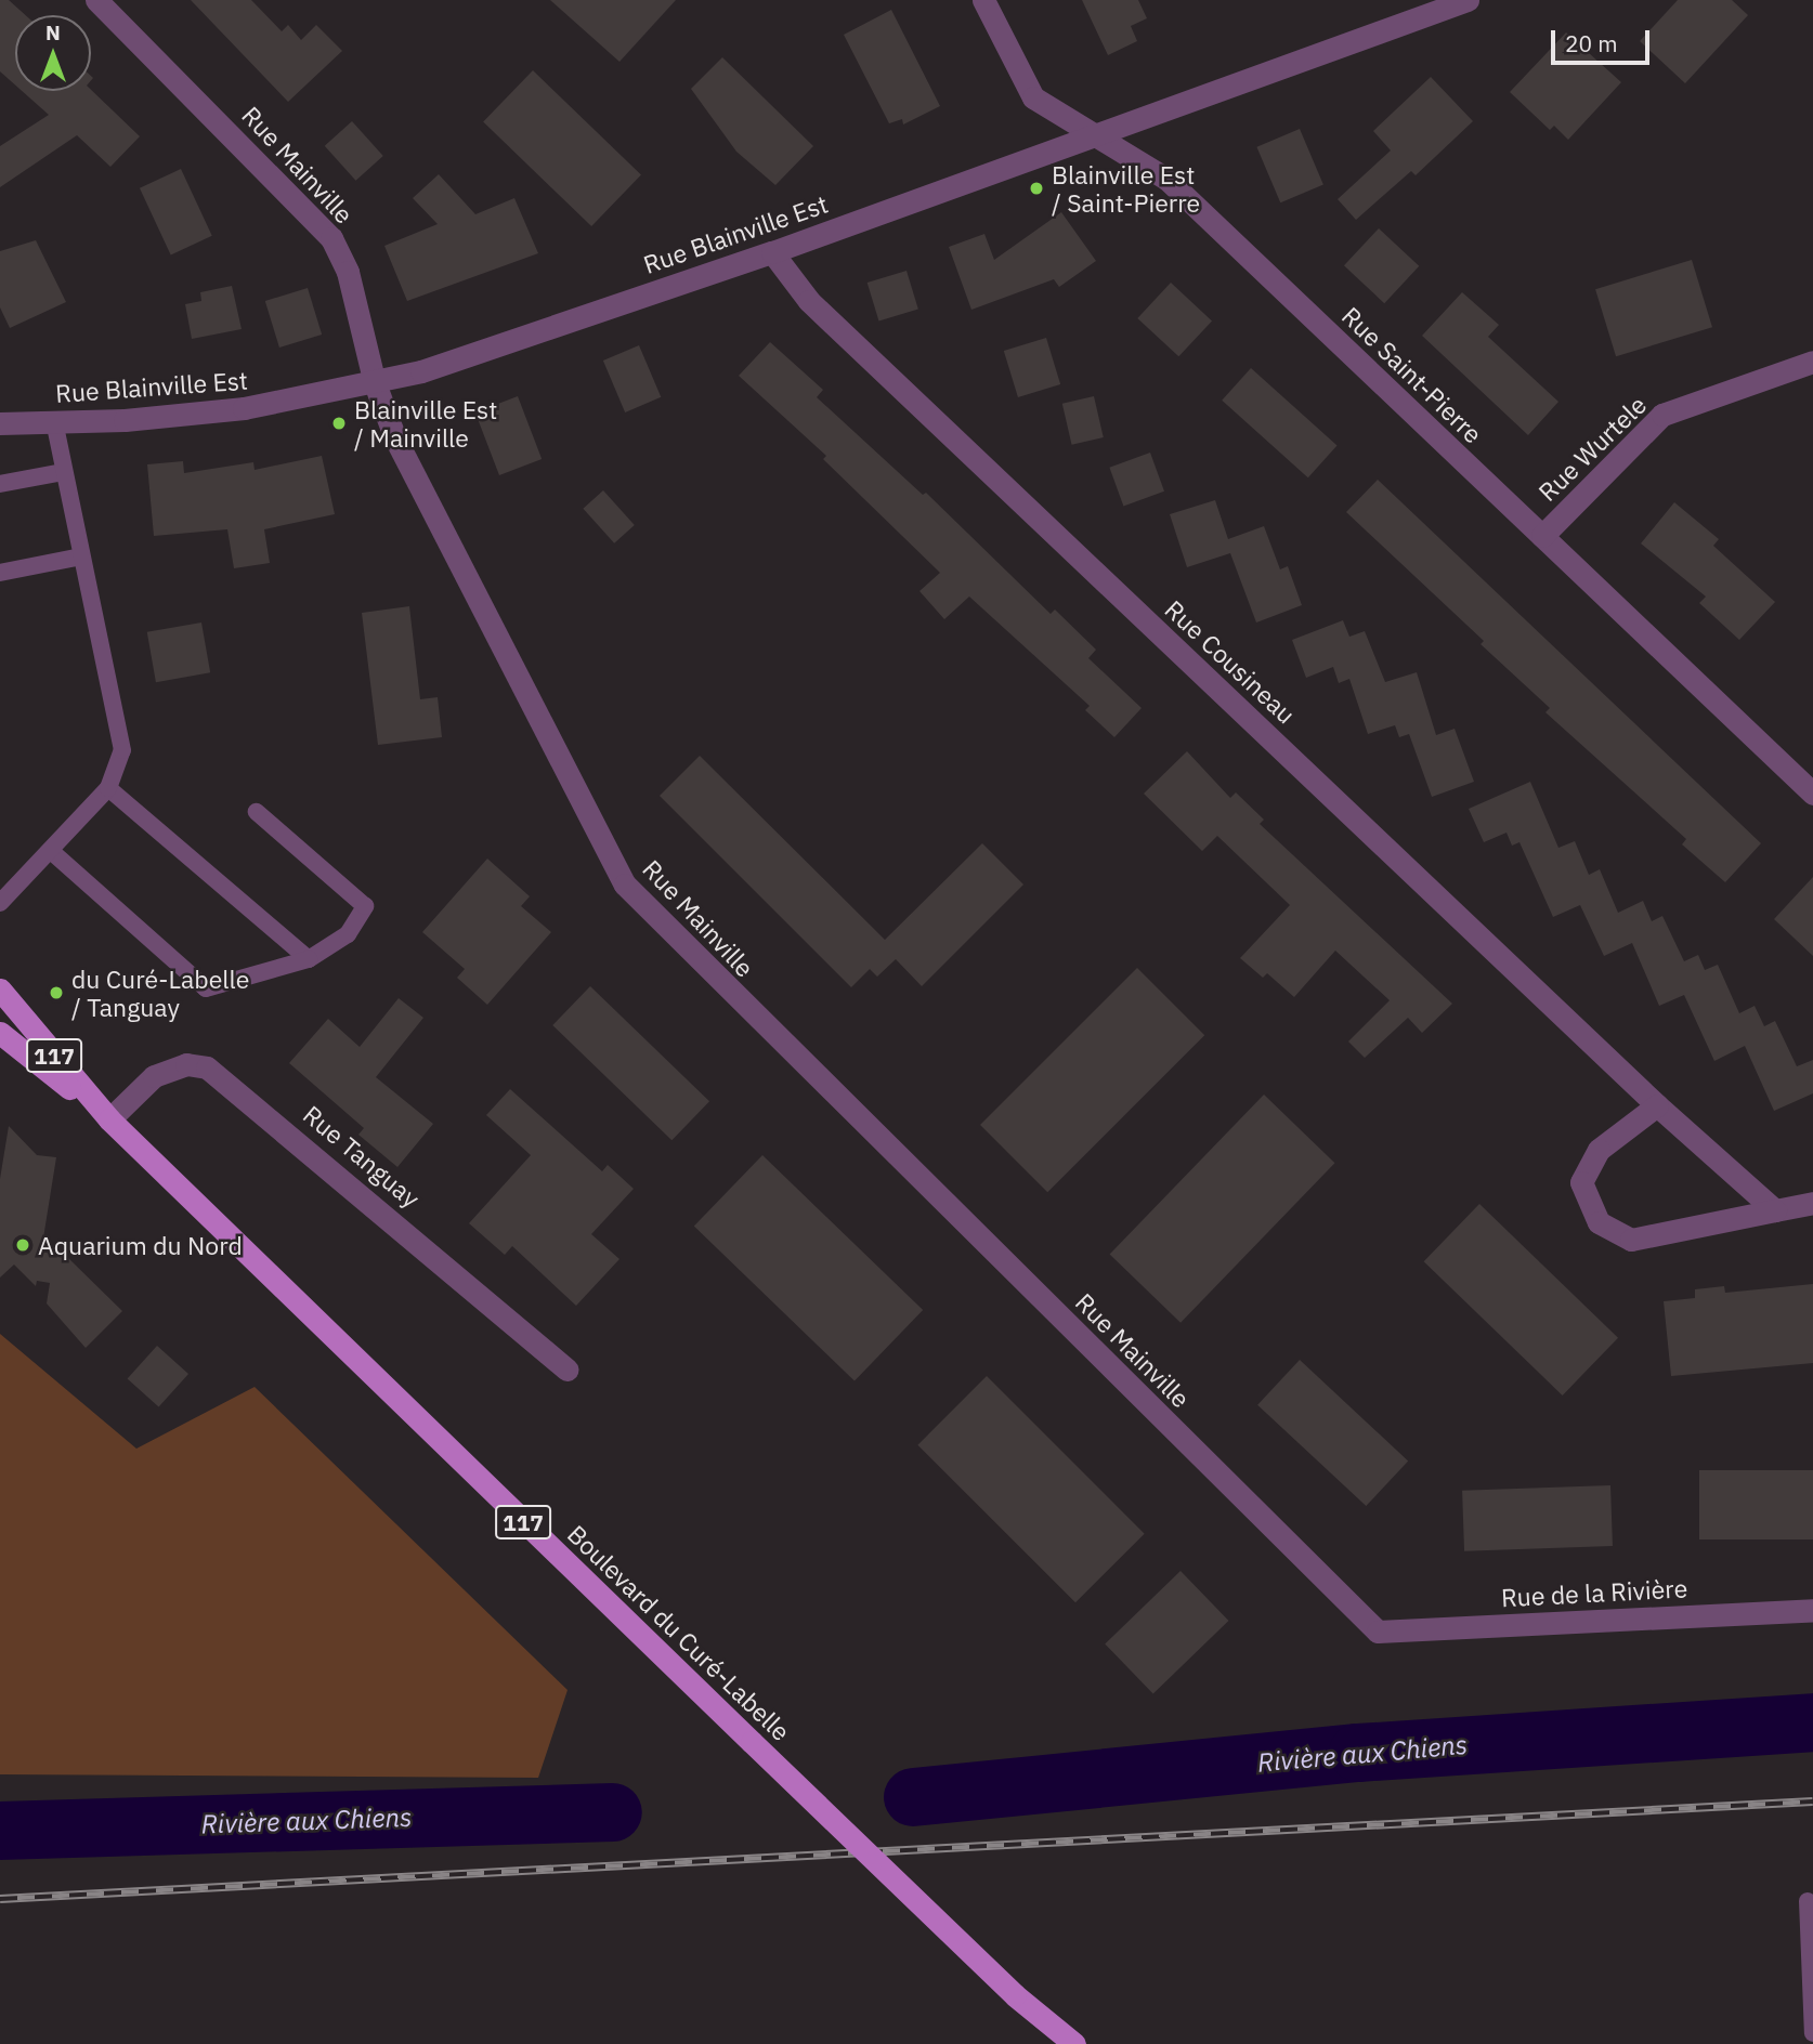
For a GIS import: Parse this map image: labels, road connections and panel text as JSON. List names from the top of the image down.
{
  "streets": {
    "main road": ["117", "Boulevard du Curé-Labelle"],
    "street": [
      "Rue Mainville",
      "Rue Blainville Est",
      "Rue Saint-Pierre",
      "Rue Wurtele",
      "Rue Cousineau",
      "Rue Tanguay",
      "Rue de la Rivière"
    ]
  },
  "crossings": [
    ["Rue Mainville", "Rue Blainville Est"],
    ["Rue Mainville", "Rue de la Rivière"],
    ["Rue Blainville Est", "Rue Saint-Pierre"],
    ["Rue Blainville Est", "Rue Cousineau"],
    ["Rue Saint-Pierre", "Rue Wurtele"],
    ["Rue Tanguay", "Boulevard du Curé-Labelle"]
  ],
  "water": ["Rivière aux Chiens"],
  "places": [
    "Blainville Est / Saint-Pierre",
    "Blainville Est / Mainville",
    "du Curé-Labelle / Tanguay",
    "Aquarium du Nord"
  ],
  "scale_bar": "20 m",
  "north": "top"
}
